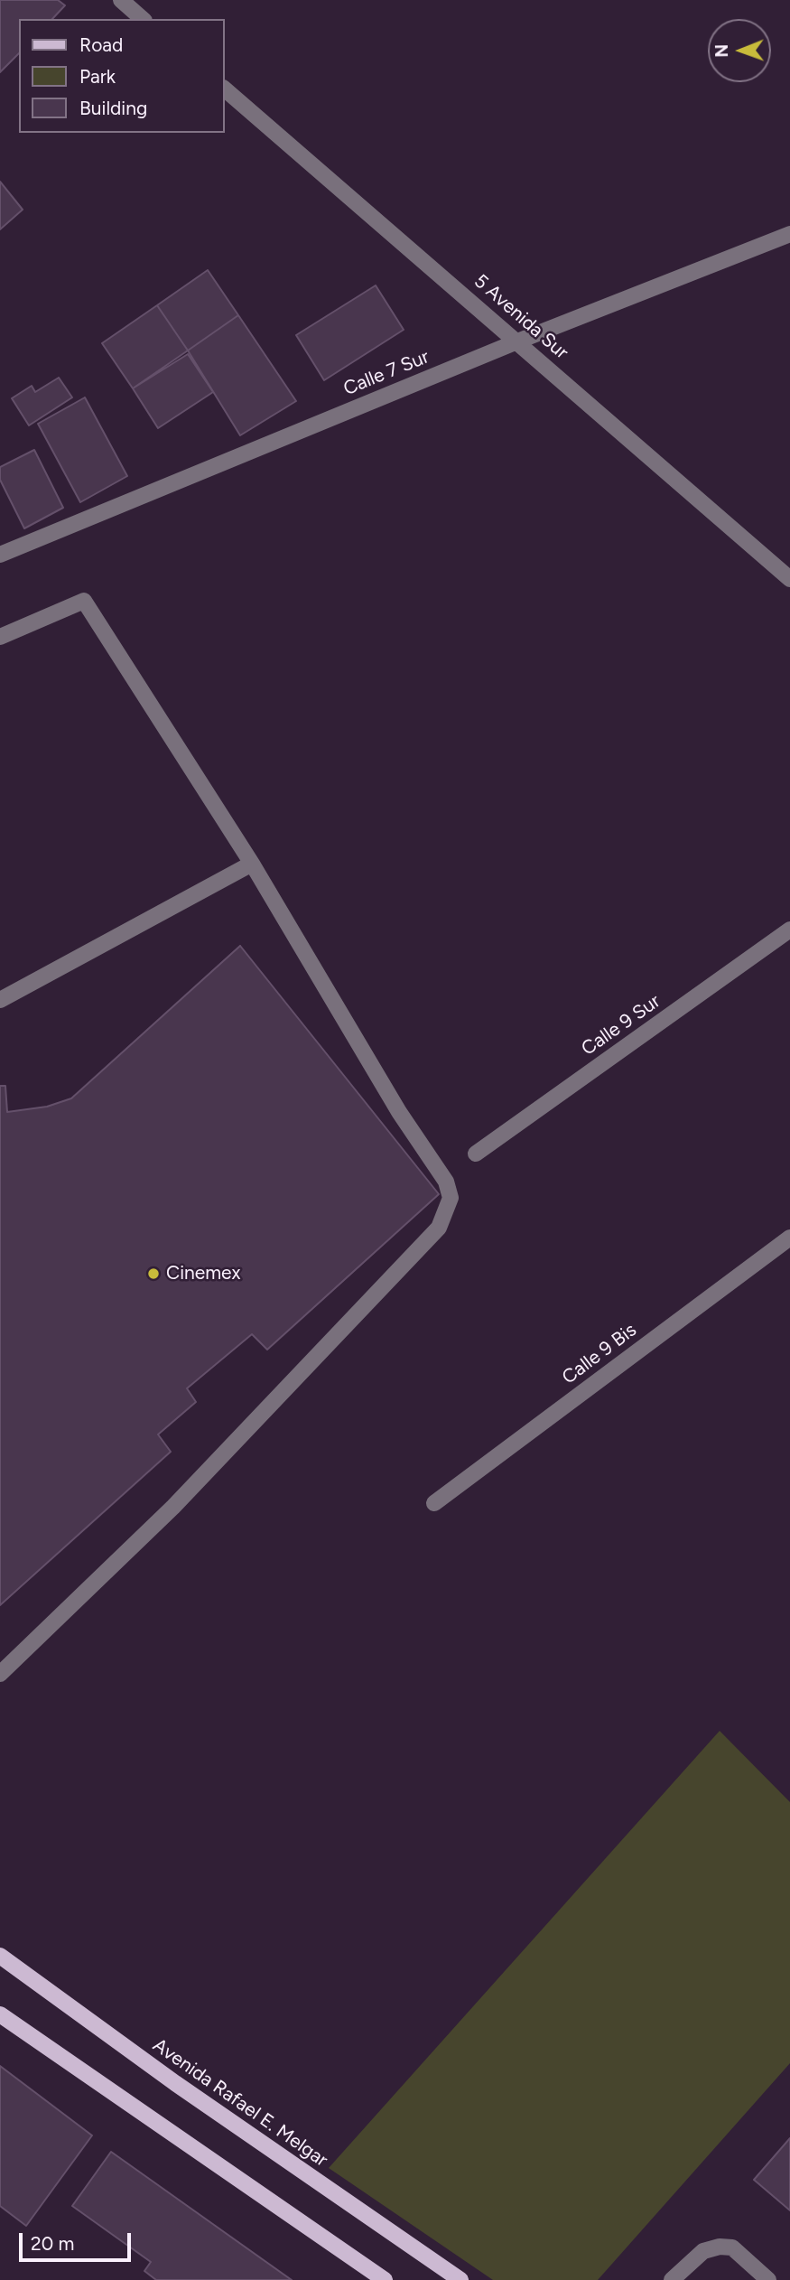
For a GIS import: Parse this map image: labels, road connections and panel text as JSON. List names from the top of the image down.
{
  "streets": {
    "main road": ["Avenida Rafael E. Melgar"],
    "street": [
      "5 Avenida Sur",
      "Calle 7 Sur",
      "Calle 9 Sur",
      "Calle 9 Bis"
    ]
  },
  "crossings": [
    ["5 Avenida Sur", "Calle 7 Sur"]
  ],
  "places": ["Cinemex"],
  "legend": ["Road", "Park", "Building"],
  "scale_bar": "20 m",
  "north": "left"
}
